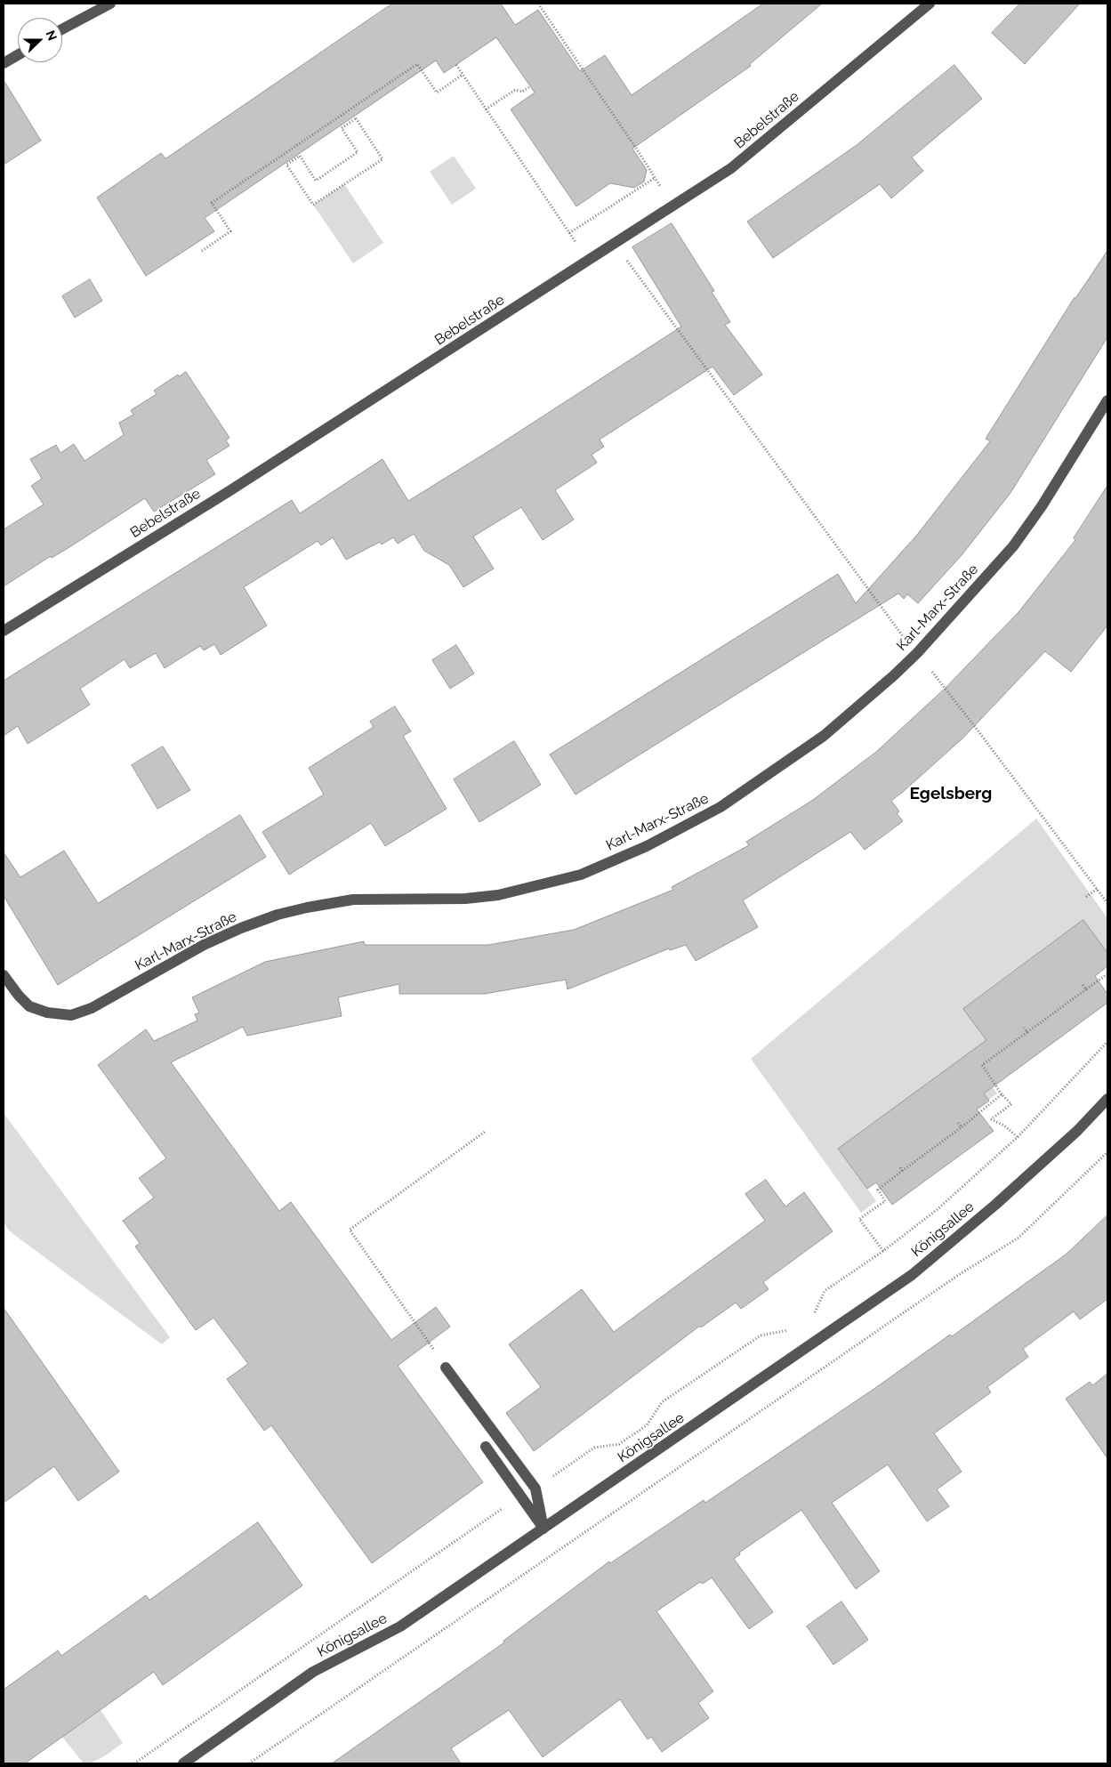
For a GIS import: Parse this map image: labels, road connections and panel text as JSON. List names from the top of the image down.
{
  "streets": {
    "street": ["Bebelstraße", "Karl-Marx-Straße", "Königsallee"]
  },
  "districts": ["Egelsberg"],
  "north": "right"
}
